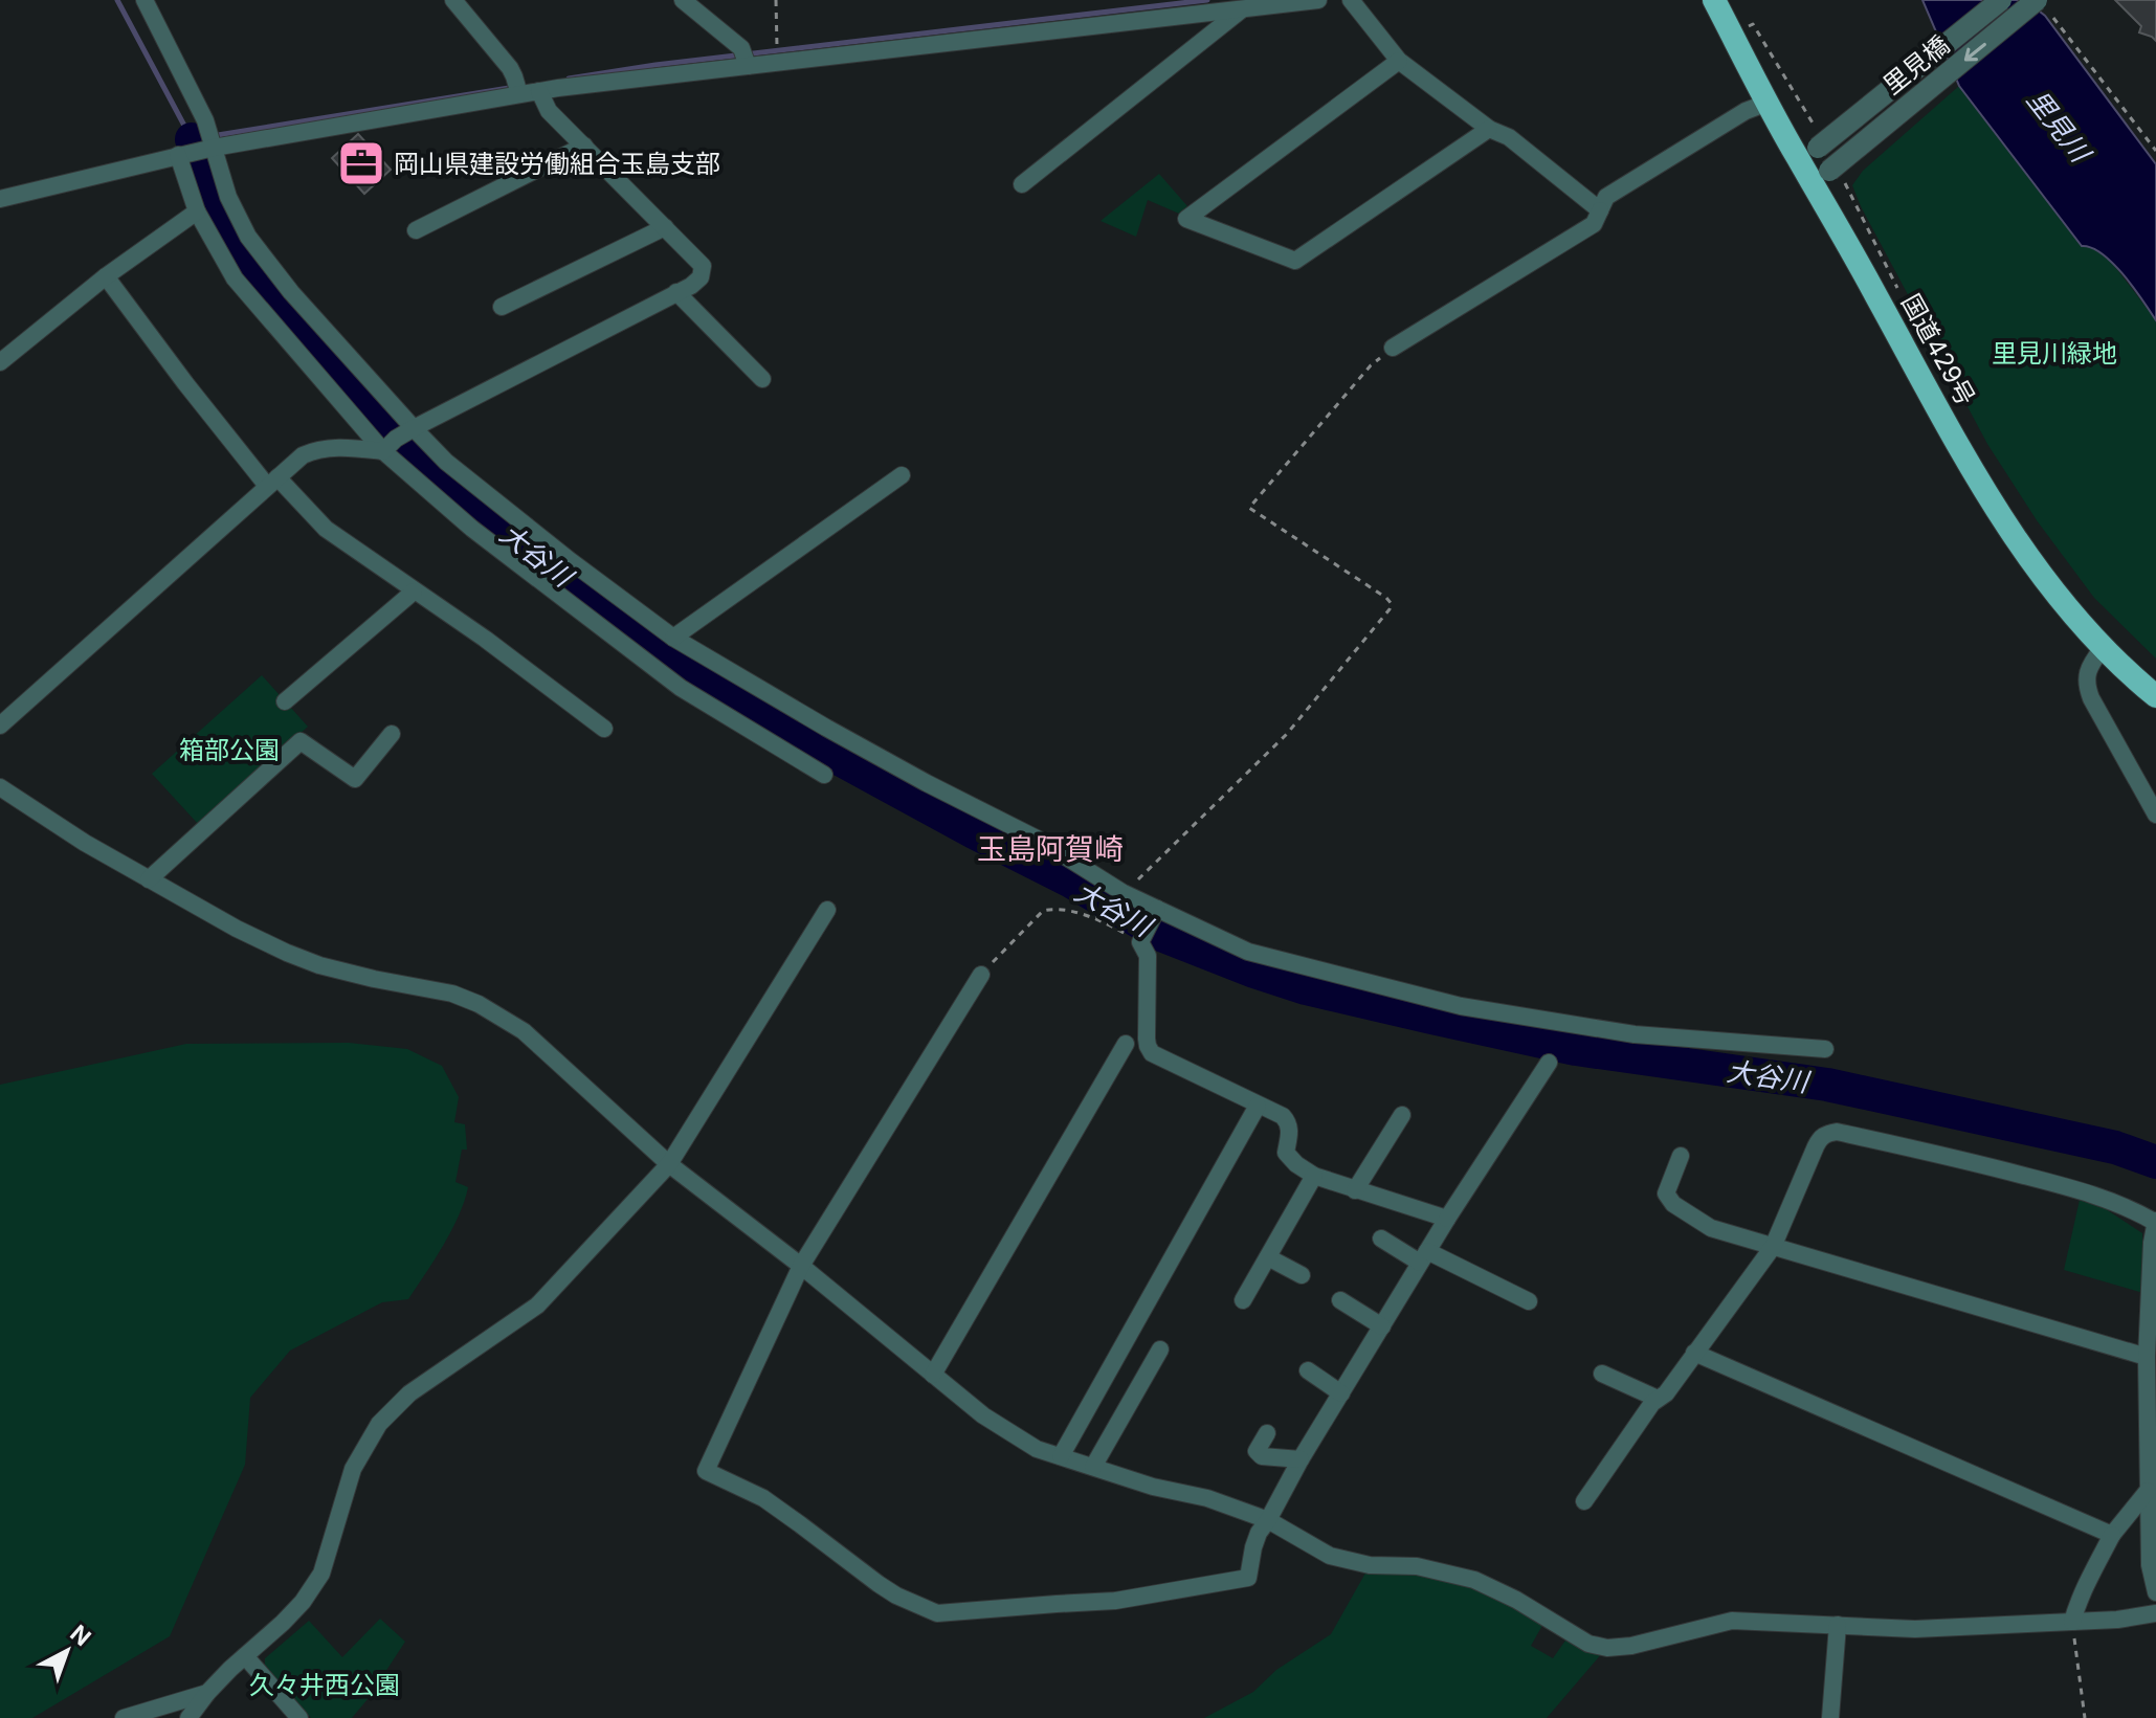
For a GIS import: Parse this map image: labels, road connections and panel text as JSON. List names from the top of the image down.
{
  "streets": {
    "highway": ["国道429号"],
    "street": ["里見橋"]
  },
  "districts": ["玉島阿賀崎"],
  "water": ["里見川", "大谷川"],
  "parks": ["里見川緑地", "箱部公園", "久々井西公園"],
  "places": {
    "office": ["岡山県建設労働組合玉島支部"]
  },
  "north": "top right"
}
